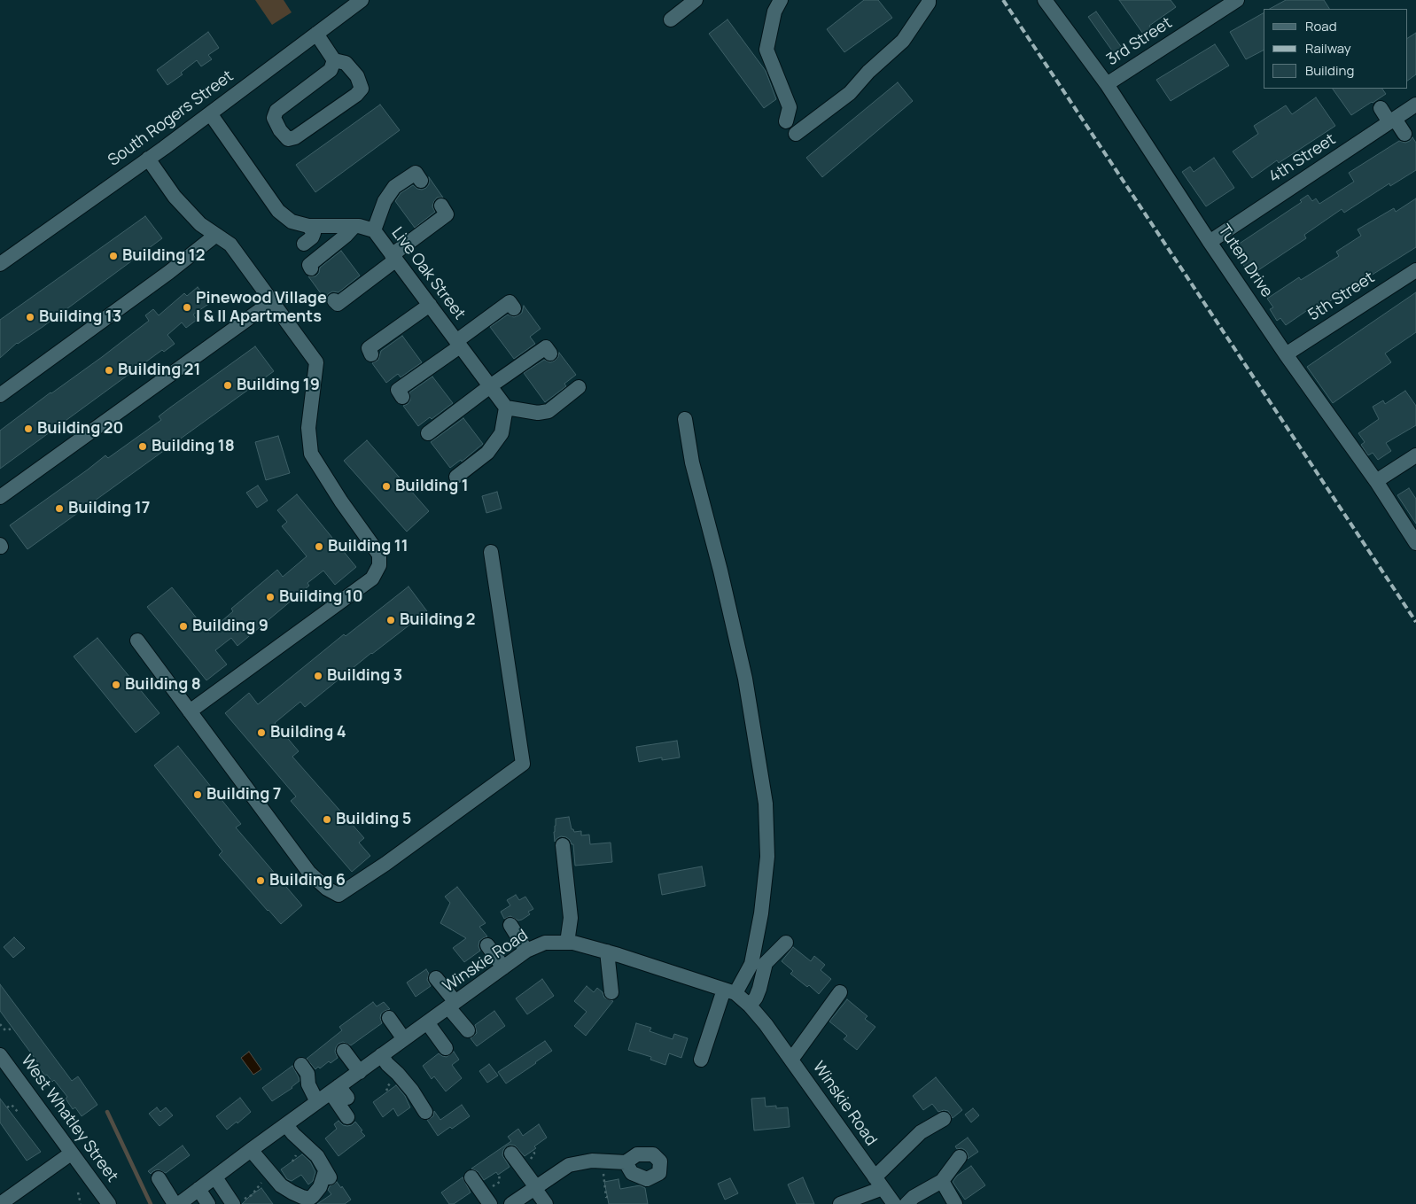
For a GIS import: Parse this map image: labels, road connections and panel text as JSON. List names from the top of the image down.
{
  "streets": {
    "street": [
      "3rd Street",
      "South Rogers Street",
      "4th Street",
      "Tuten Drive",
      "Live Oak Street",
      "5th Street",
      "Winskie Road",
      "West Whatley Street"
    ]
  },
  "crossings": [
    ["3rd Street", "Tuten Drive"],
    ["South Rogers Street", "Live Oak Street"],
    ["4th Street", "Tuten Drive"],
    ["Tuten Drive", "5th Street"]
  ],
  "places": [
    "Building 12",
    "Pinewood Village I & II Apartments",
    "Building 13",
    "Building 21",
    "Building 19",
    "Building 20",
    "Building 18",
    "Building 1",
    "Building 17",
    "Building 11",
    "Building 10",
    "Building 2",
    "Building 9",
    "Building 3",
    "Building 8",
    "Building 4",
    "Building 7",
    "Building 5",
    "Building 6"
  ],
  "legend": ["Road", "Railway", "Building"]
}
